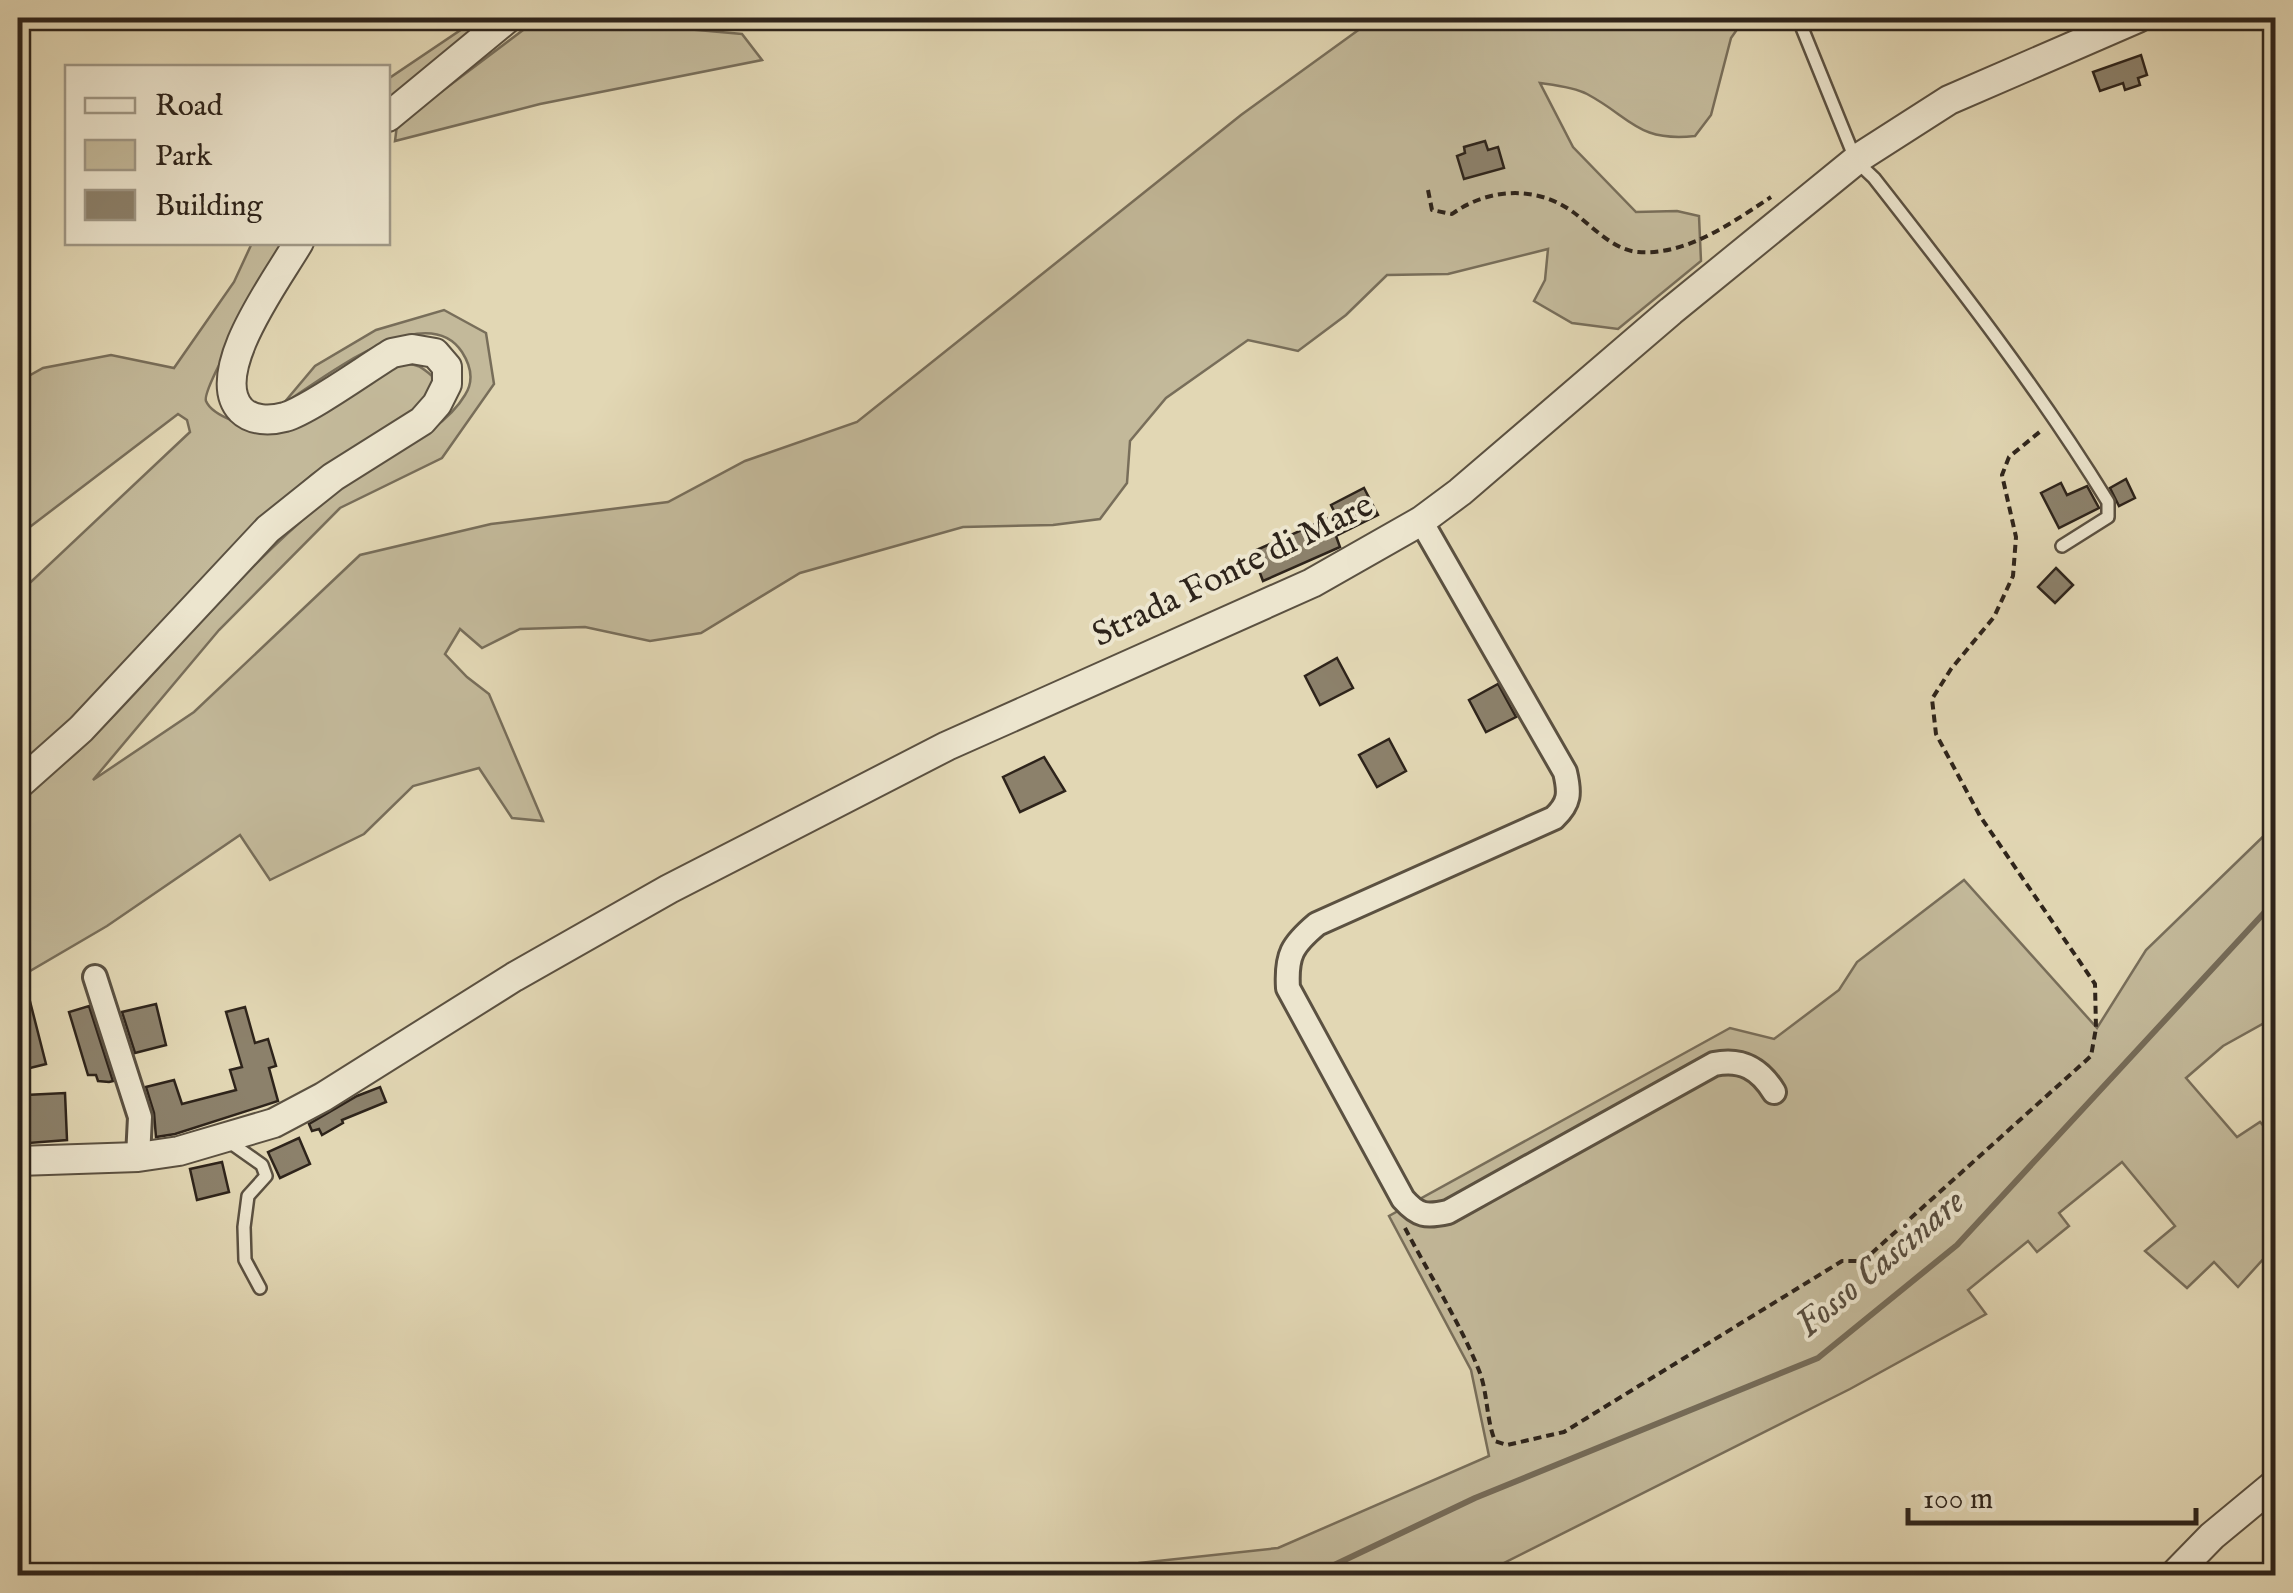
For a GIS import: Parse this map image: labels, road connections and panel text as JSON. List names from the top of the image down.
{
  "streets": {
    "street": ["Strada Fonte di Mare"]
  },
  "water": ["Fosso Cascinare"],
  "legend": ["Road", "Park", "Building"],
  "scale_bar": "100 m"
}
